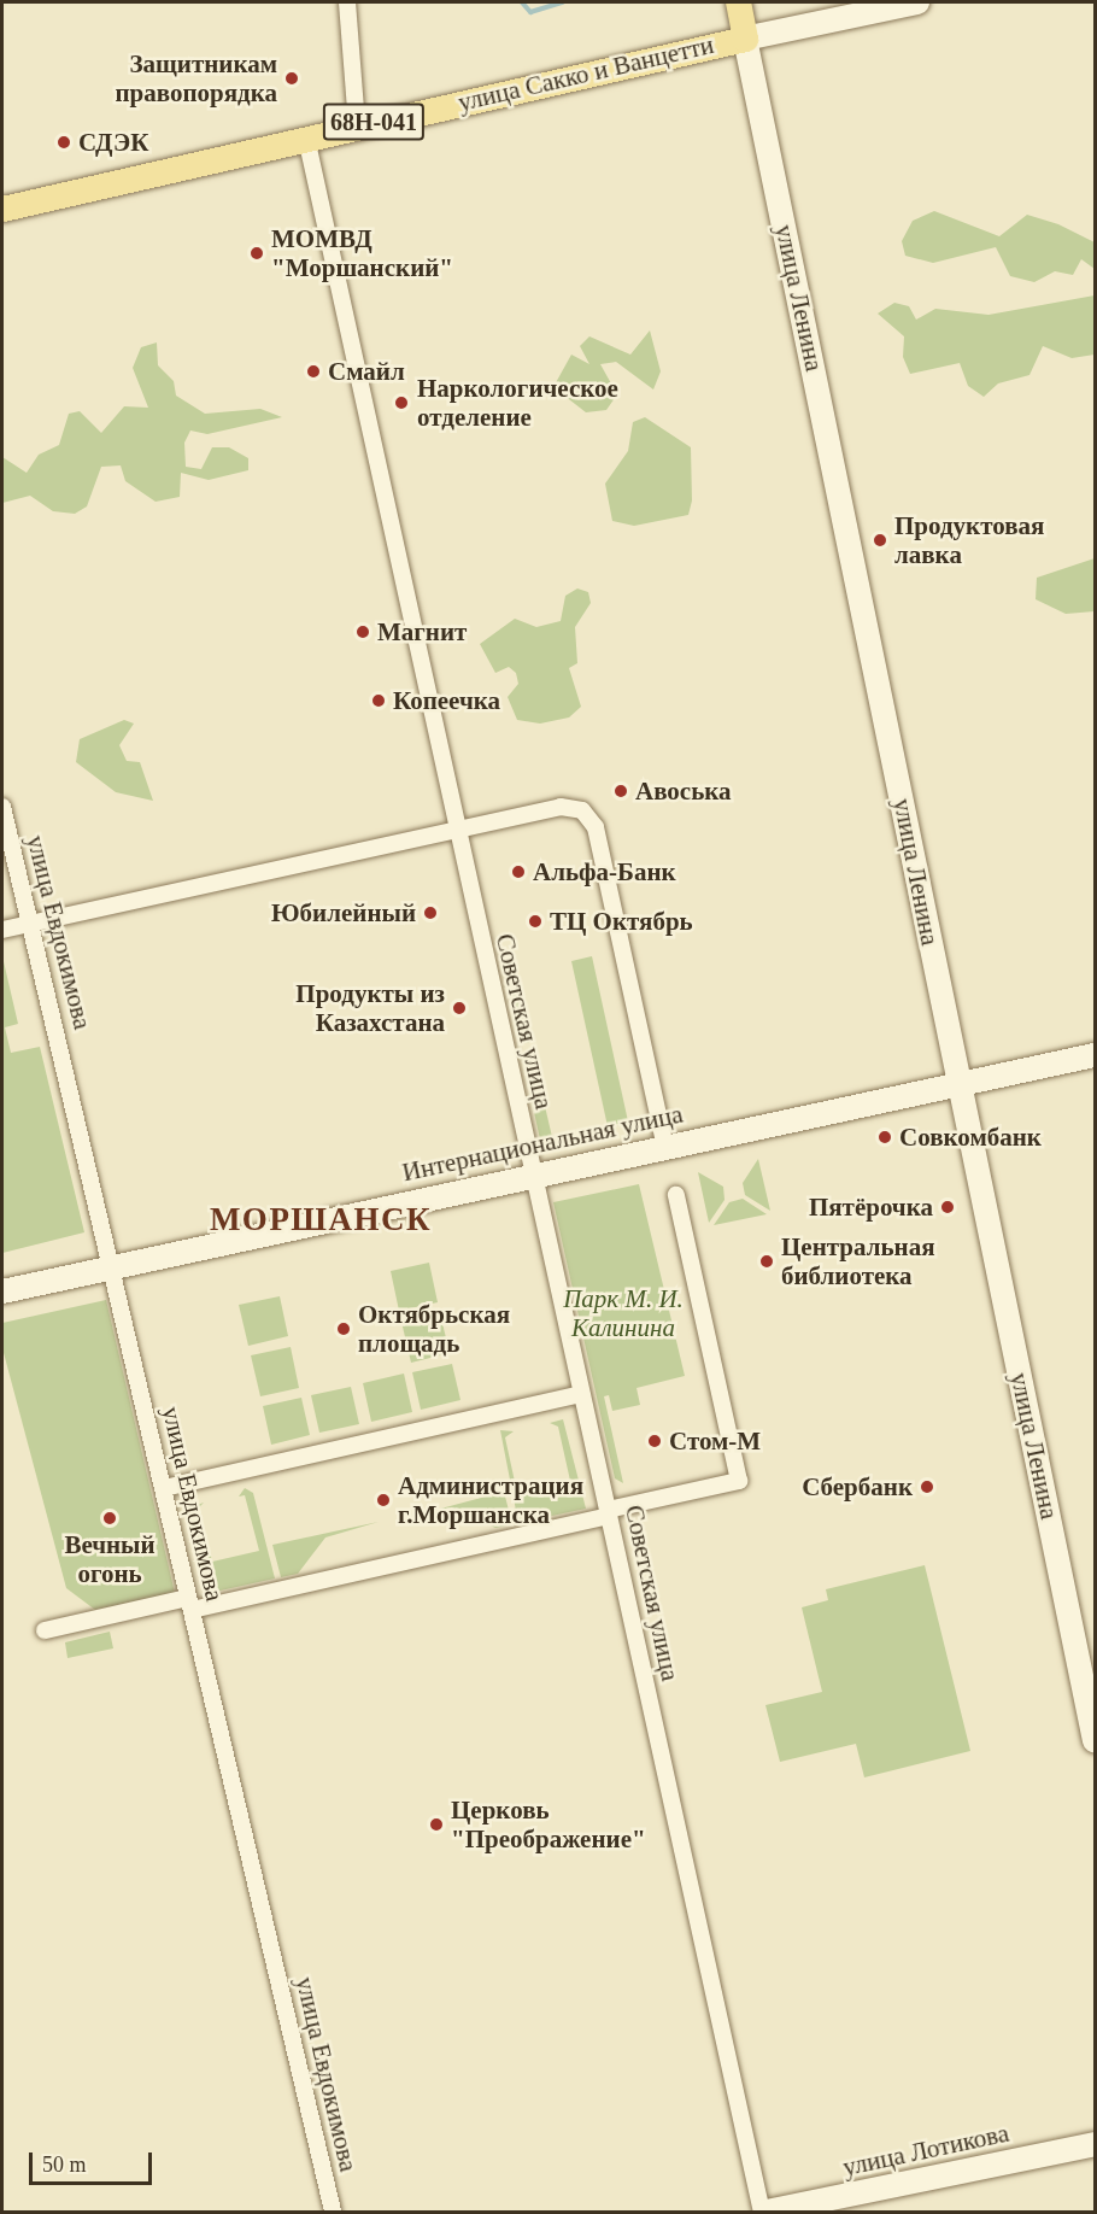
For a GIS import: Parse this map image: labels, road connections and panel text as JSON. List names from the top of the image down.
{
  "streets": {
    "main road": [
      "улица Сакко и Ванцетти",
      "68Н-041",
      "улица Ленина",
      "Интернациональная улица",
      "улица Лотикова"
    ],
    "street": ["улица Евдокимова", "Советская улица"]
  },
  "crossings": [
    ["улица Сакко и Ванцетти", "улица Ленина"],
    ["улица Сакко и Ванцетти", "Советская улица"],
    ["улица Ленина", "Интернациональная улица"],
    ["улица Евдокимова", "Интернациональная улица"],
    ["Советская улица", "Интернациональная улица"]
  ],
  "districts": ["МОРШАНСК"],
  "parks": ["Парк М. И. Калинина"],
  "places": [
    "Защитникам правопорядка",
    "СДЭК",
    "МОМВД \"Моршанский\"",
    "Смайл",
    "Наркологическое отделение",
    "Продуктовая лавка",
    "Магнит",
    "Копеечка",
    "Авоська",
    "Альфа-Банк",
    "Юбилейный",
    "ТЦ Октябрь",
    "Продукты из Казахстана",
    "Совкомбанк",
    "Пятёрочка",
    "Центральная библиотека",
    "Октябрьская площадь",
    "Стом-М",
    "Сбербанк",
    "Администрация г.Моршанска",
    "Вечный огонь",
    "Церковь \"Преображение\""
  ],
  "scale_bar": "50 m"
}
